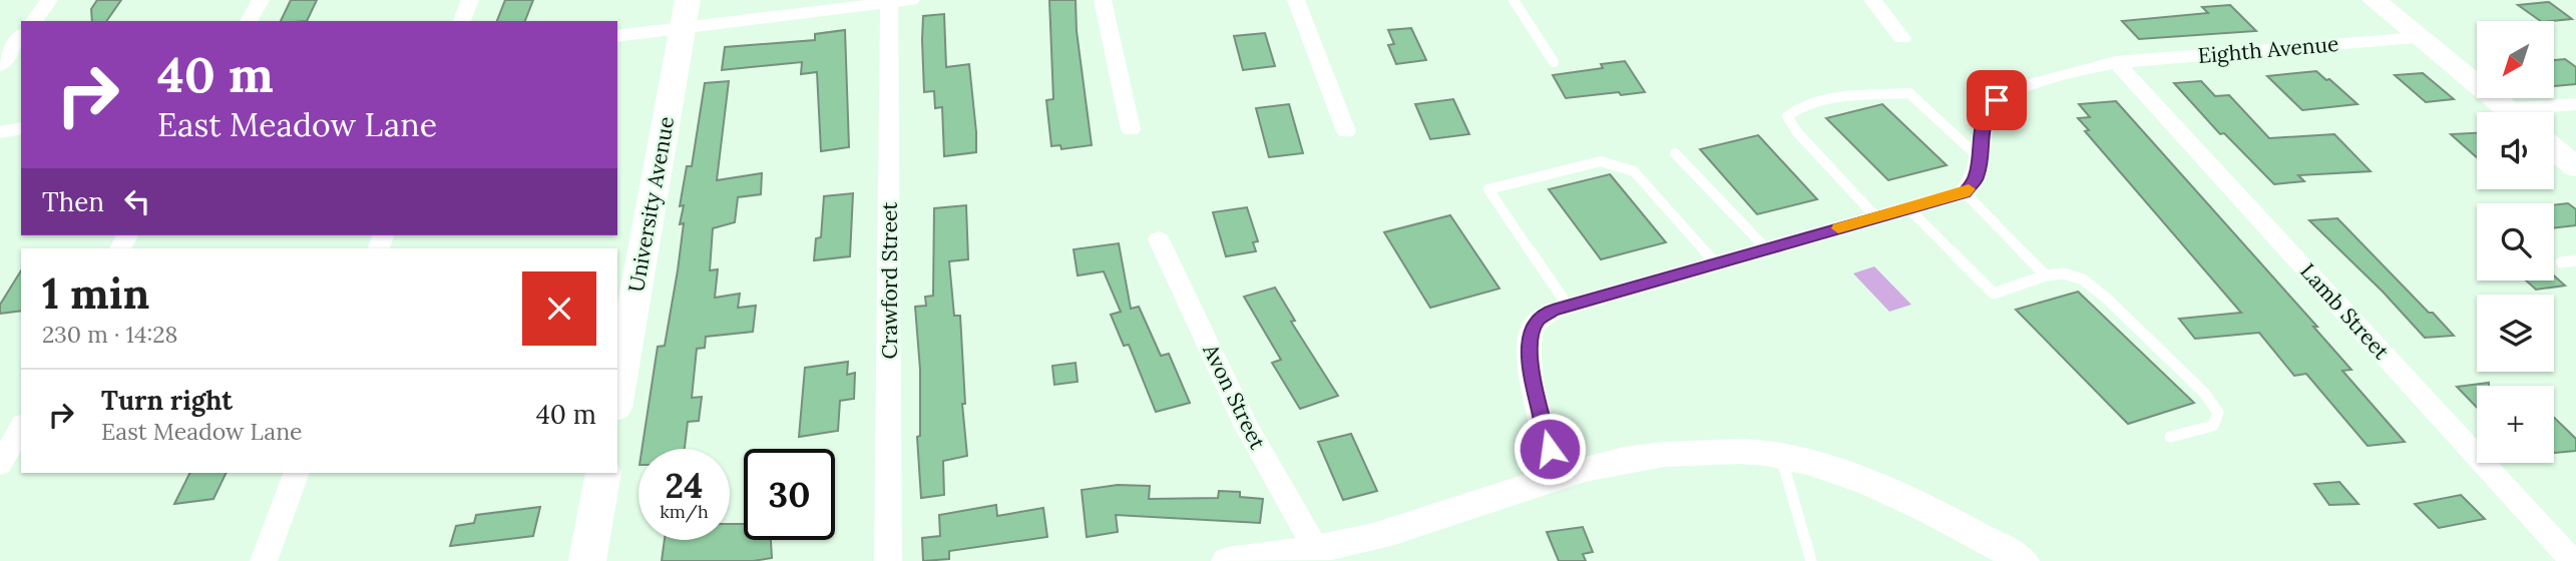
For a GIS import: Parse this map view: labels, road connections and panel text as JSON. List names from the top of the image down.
{
  "streets": {
    "main road": ["University Avenue"],
    "street": [
      "Eighth Avenue",
      "Crawford Street",
      "Lamb Street",
      "Avon Street"
    ]
  },
  "crossings": [
    ["Eighth Avenue", "Lamb Street"]
  ],
  "north": "bottom left",
  "page": {
    "map_buttons": "+",
    "turn": ["40 m", "East Meadow Lane"],
    "then": "Then",
    "heading": ["1 min", "230 m · 14:28"],
    "list": [
      {
        "name": "Turn right",
        "note": "East Meadow Lane",
        "value": "40 m"
      }
    ],
    "speed": "24 km/h",
    "limit": "30"
  }
}
